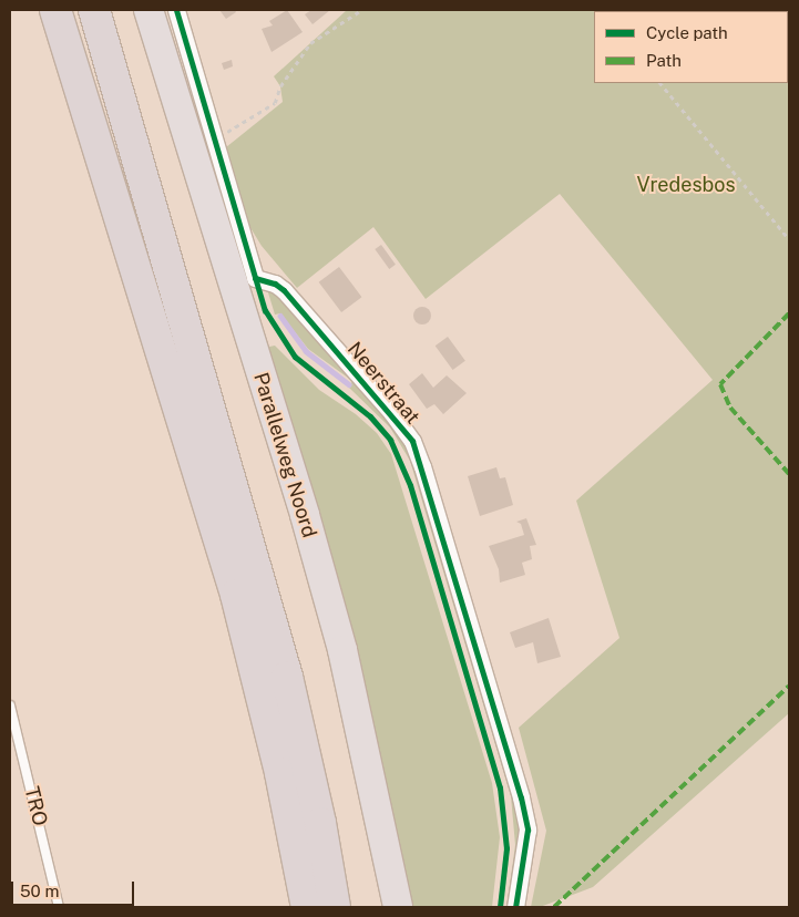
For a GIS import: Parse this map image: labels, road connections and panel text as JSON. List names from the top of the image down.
{
  "streets": {
    "highway": ["Parallelweg Noord"],
    "street": ["Neerstraat"],
    "lane": ["TRO"]
  },
  "parks": ["Vredesbos"],
  "legend": ["Cycle path", "Path"],
  "scale_bar": "50 m"
}
